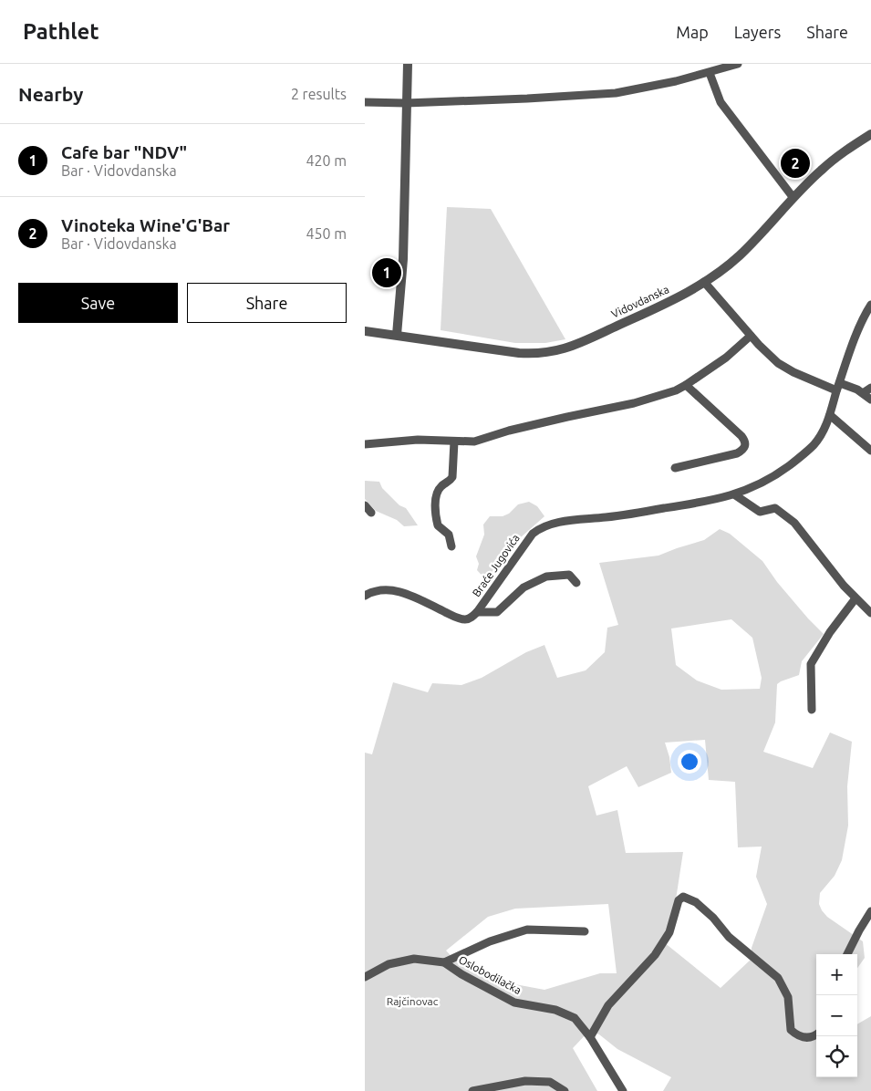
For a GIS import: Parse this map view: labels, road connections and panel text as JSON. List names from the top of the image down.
{
  "streets": {
    "street": ["Vidovdanska", "Braće Jugovića", "Oslobodilačka"]
  },
  "parks": ["Rajčinovac"],
  "page": {
    "header": "Pathlet",
    "nav": ["Map", "Layers", "Share"],
    "heading": ["Nearby", "2 results"],
    "list": [
      {
        "mark": "1",
        "name": "Cafe bar \"NDV\"",
        "note": "Bar · Vidovdanska",
        "value": "420 m"
      },
      {
        "mark": "2",
        "name": "Vinoteka Wine'G'Bar",
        "note": "Bar · Vidovdanska",
        "value": "450 m"
      }
    ],
    "pins": ["2", "1"],
    "buttons": ["Save", "Share"],
    "map_buttons": ["+", "−"]
  }
}
